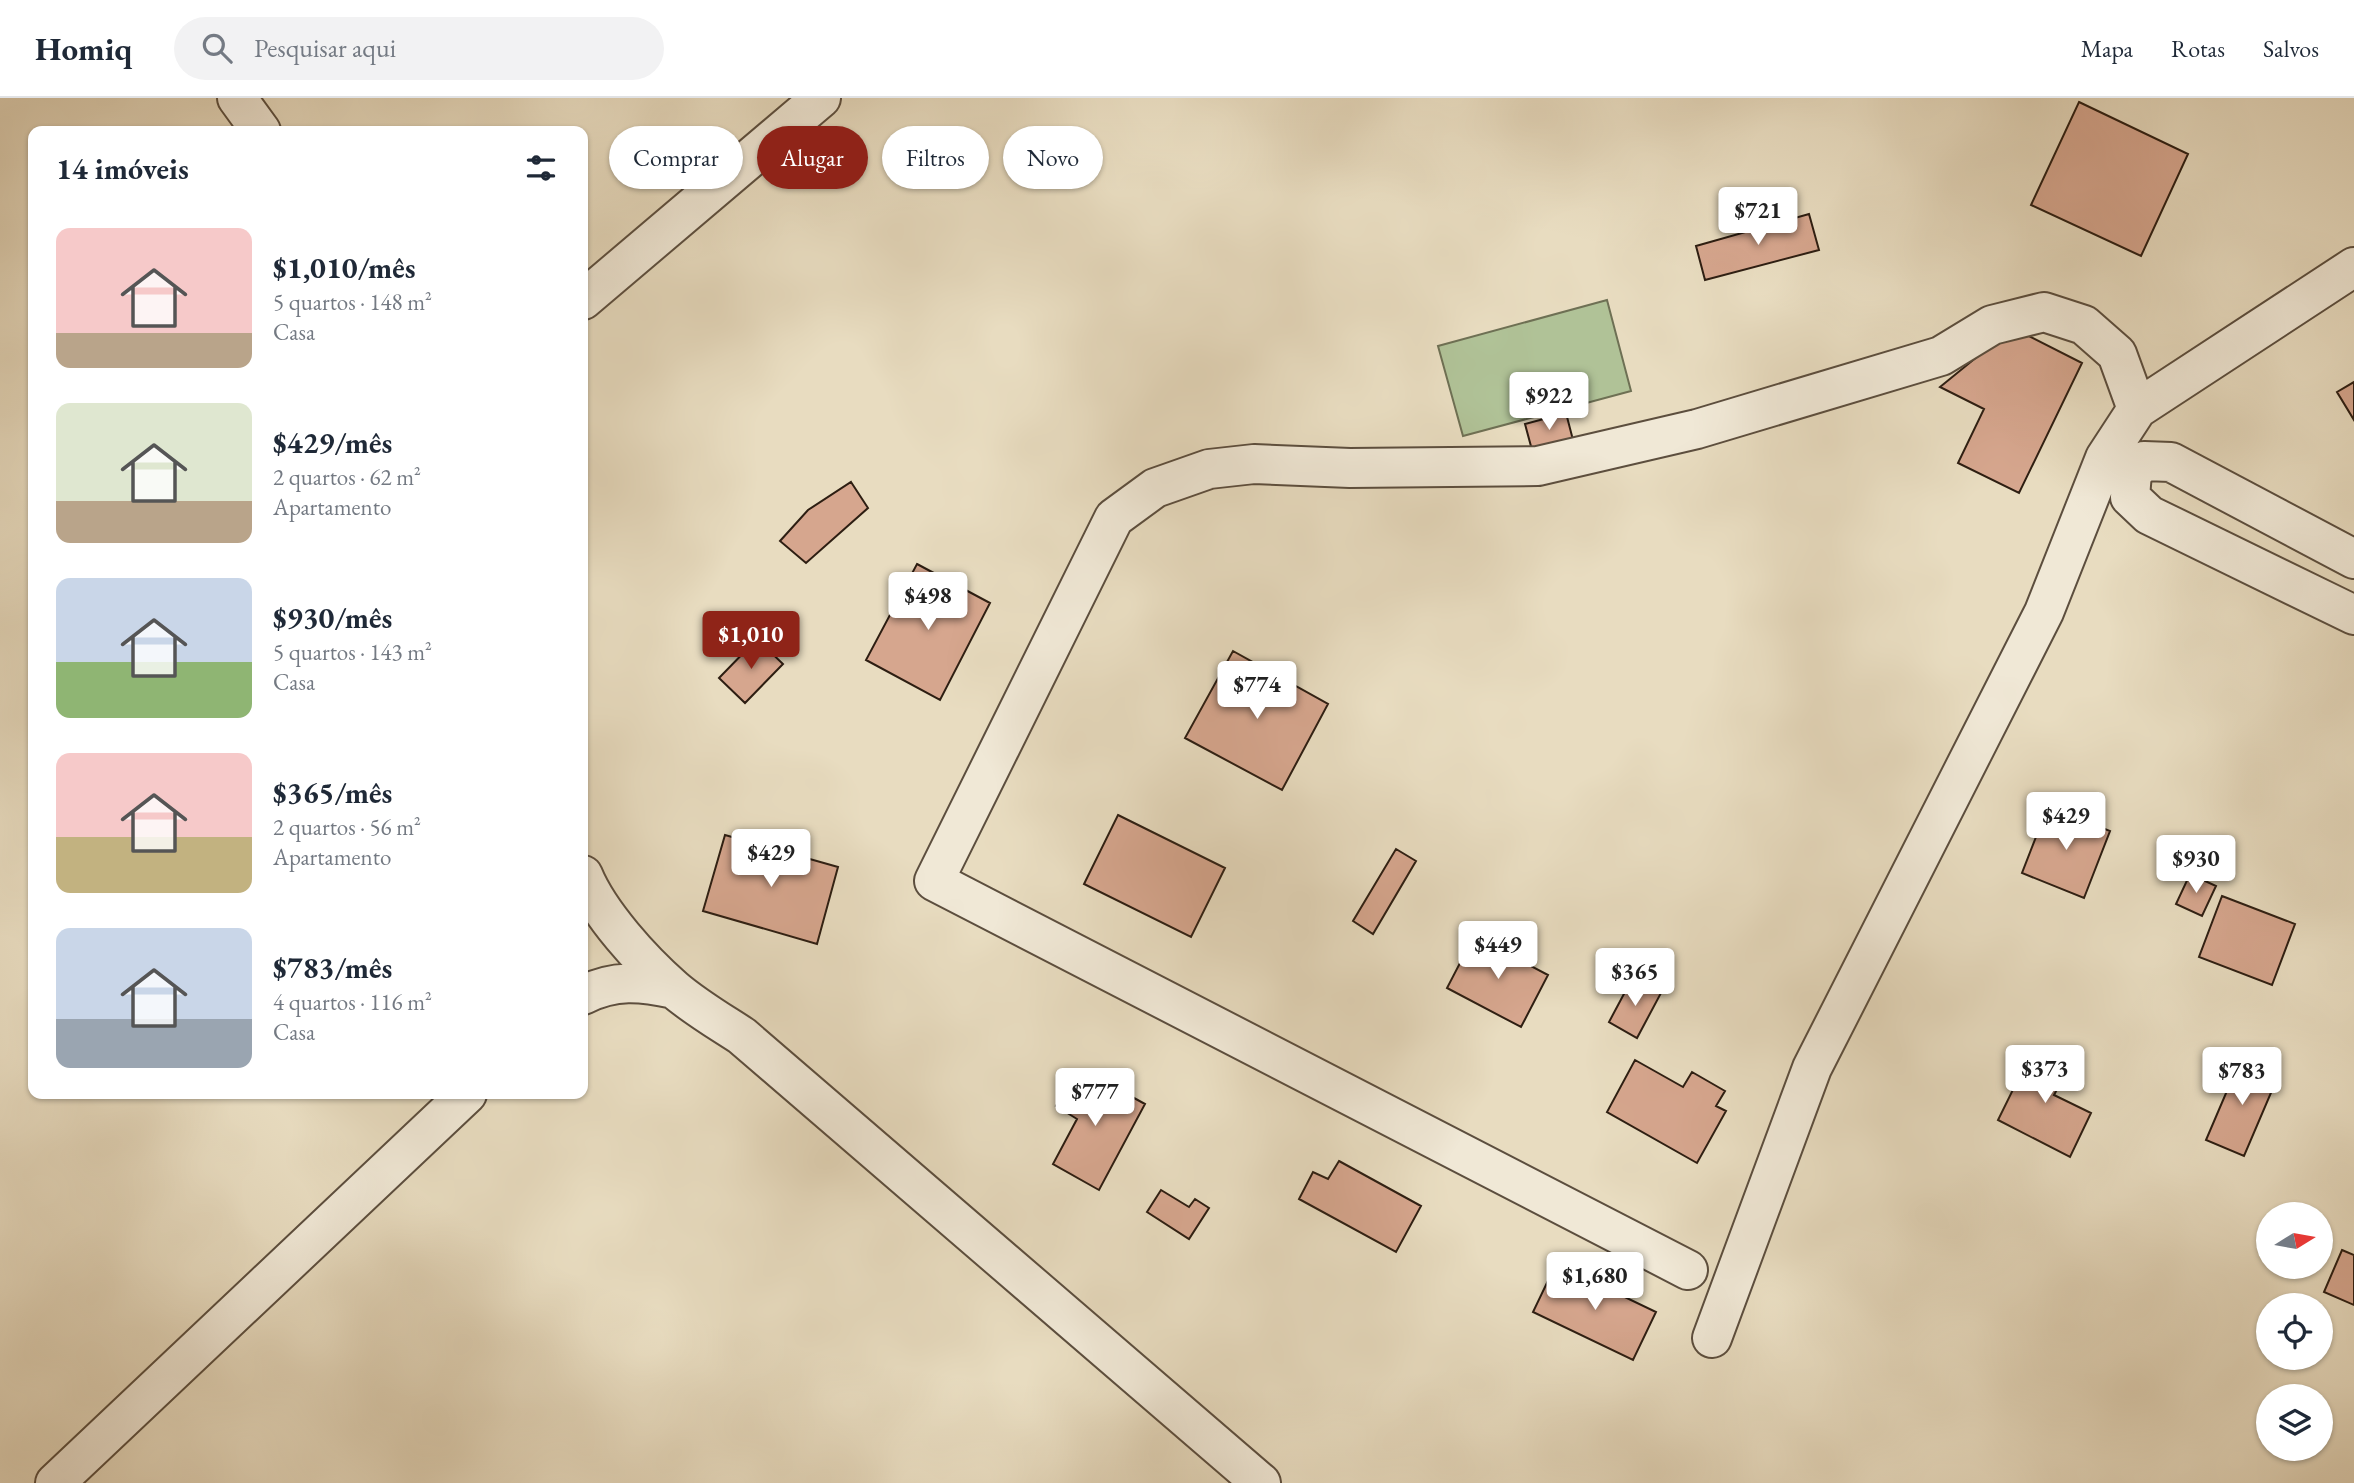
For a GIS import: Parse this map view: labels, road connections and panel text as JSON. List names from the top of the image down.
{
  "north": "right",
  "page": {
    "header": "Homiq",
    "search": "Pesquisar aqui",
    "nav": ["Mapa", "Rotas", "Salvos"],
    "chip": [
      "Comprar",
      "Alugar",
      "Filtros",
      "Novo"
    ],
    "heading": "14 imóveis",
    "price": [
      "$721",
      "$922",
      "$498",
      "$1,010",
      "$774",
      "$429",
      "$429",
      "$930",
      "$449",
      "$365",
      "$373",
      "$783",
      "$777",
      "$1,680"
    ],
    "list": [
      {
        "name": "$1,010/mês",
        "note": "5 quartos · 148 m² · Casa"
      },
      {
        "name": "$429/mês",
        "note": "2 quartos · 62 m² · Apartamento"
      },
      {
        "name": "$930/mês",
        "note": "5 quartos · 143 m² · Casa"
      },
      {
        "name": "$365/mês",
        "note": "2 quartos · 56 m² · Apartamento"
      },
      {
        "name": "$783/mês",
        "note": "4 quartos · 116 m² · Casa"
      }
    ]
  }
}
